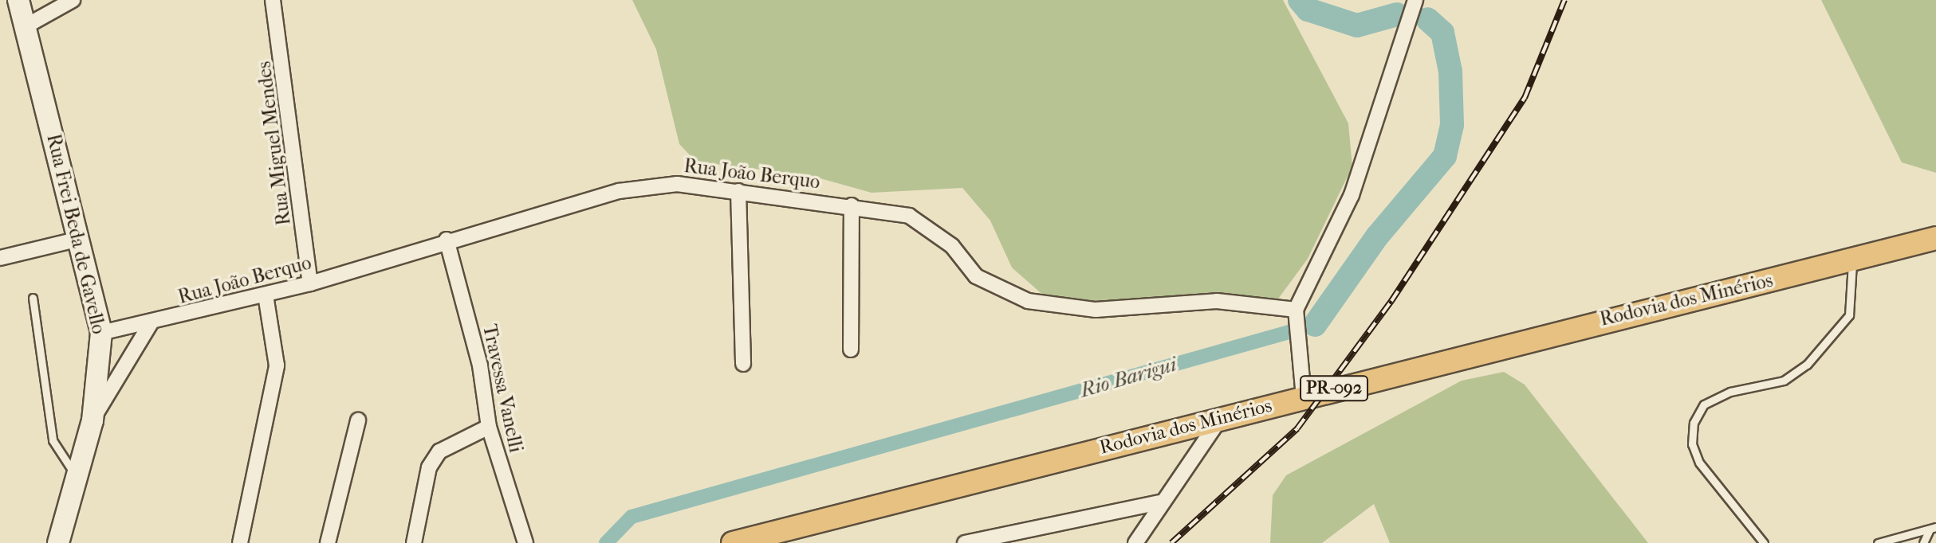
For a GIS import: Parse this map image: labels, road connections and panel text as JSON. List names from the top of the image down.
{
  "streets": {
    "main road": ["Rodovia dos Minérios", "PR-092"],
    "street": [
      "Rua Miguel Mendes",
      "Rua João Berquo",
      "Rua Frei Beda de Gavello",
      "Travessa Vanelli"
    ]
  },
  "crossings": [
    ["Rua Miguel Mendes", "Rua João Berquo"],
    ["Rua João Berquo", "Rua Frei Beda de Gavello"],
    ["Rua João Berquo", "Travessa Vanelli"]
  ],
  "water": ["Rio Barigui"]
}
